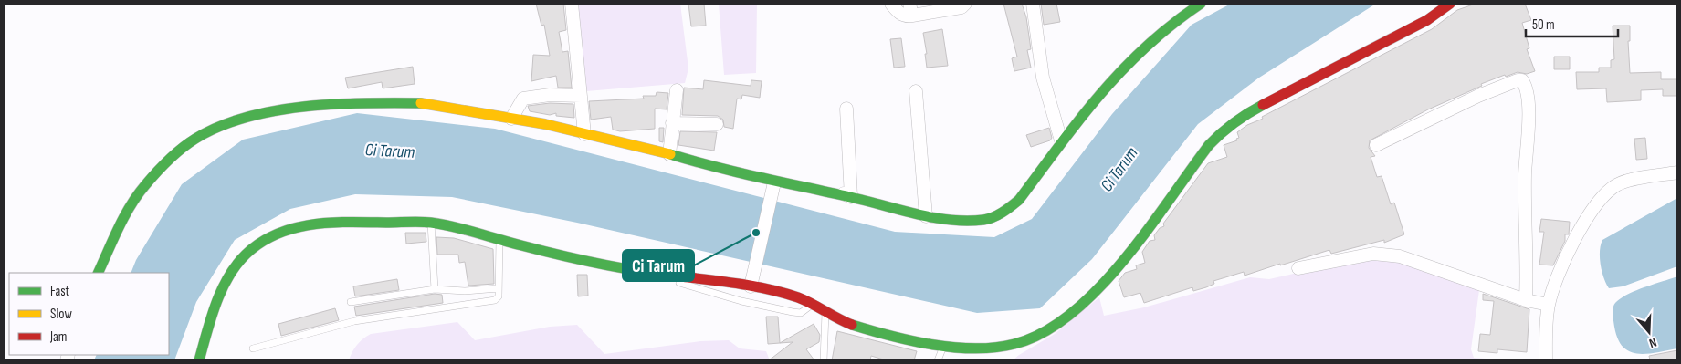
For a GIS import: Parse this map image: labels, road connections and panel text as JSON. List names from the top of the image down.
{
  "water": ["Ci Tarum"],
  "places": ["Ci Tarum"],
  "legend": ["Fast", "Slow", "Jam"],
  "scale_bar": "50 m",
  "north": "bottom"
}
